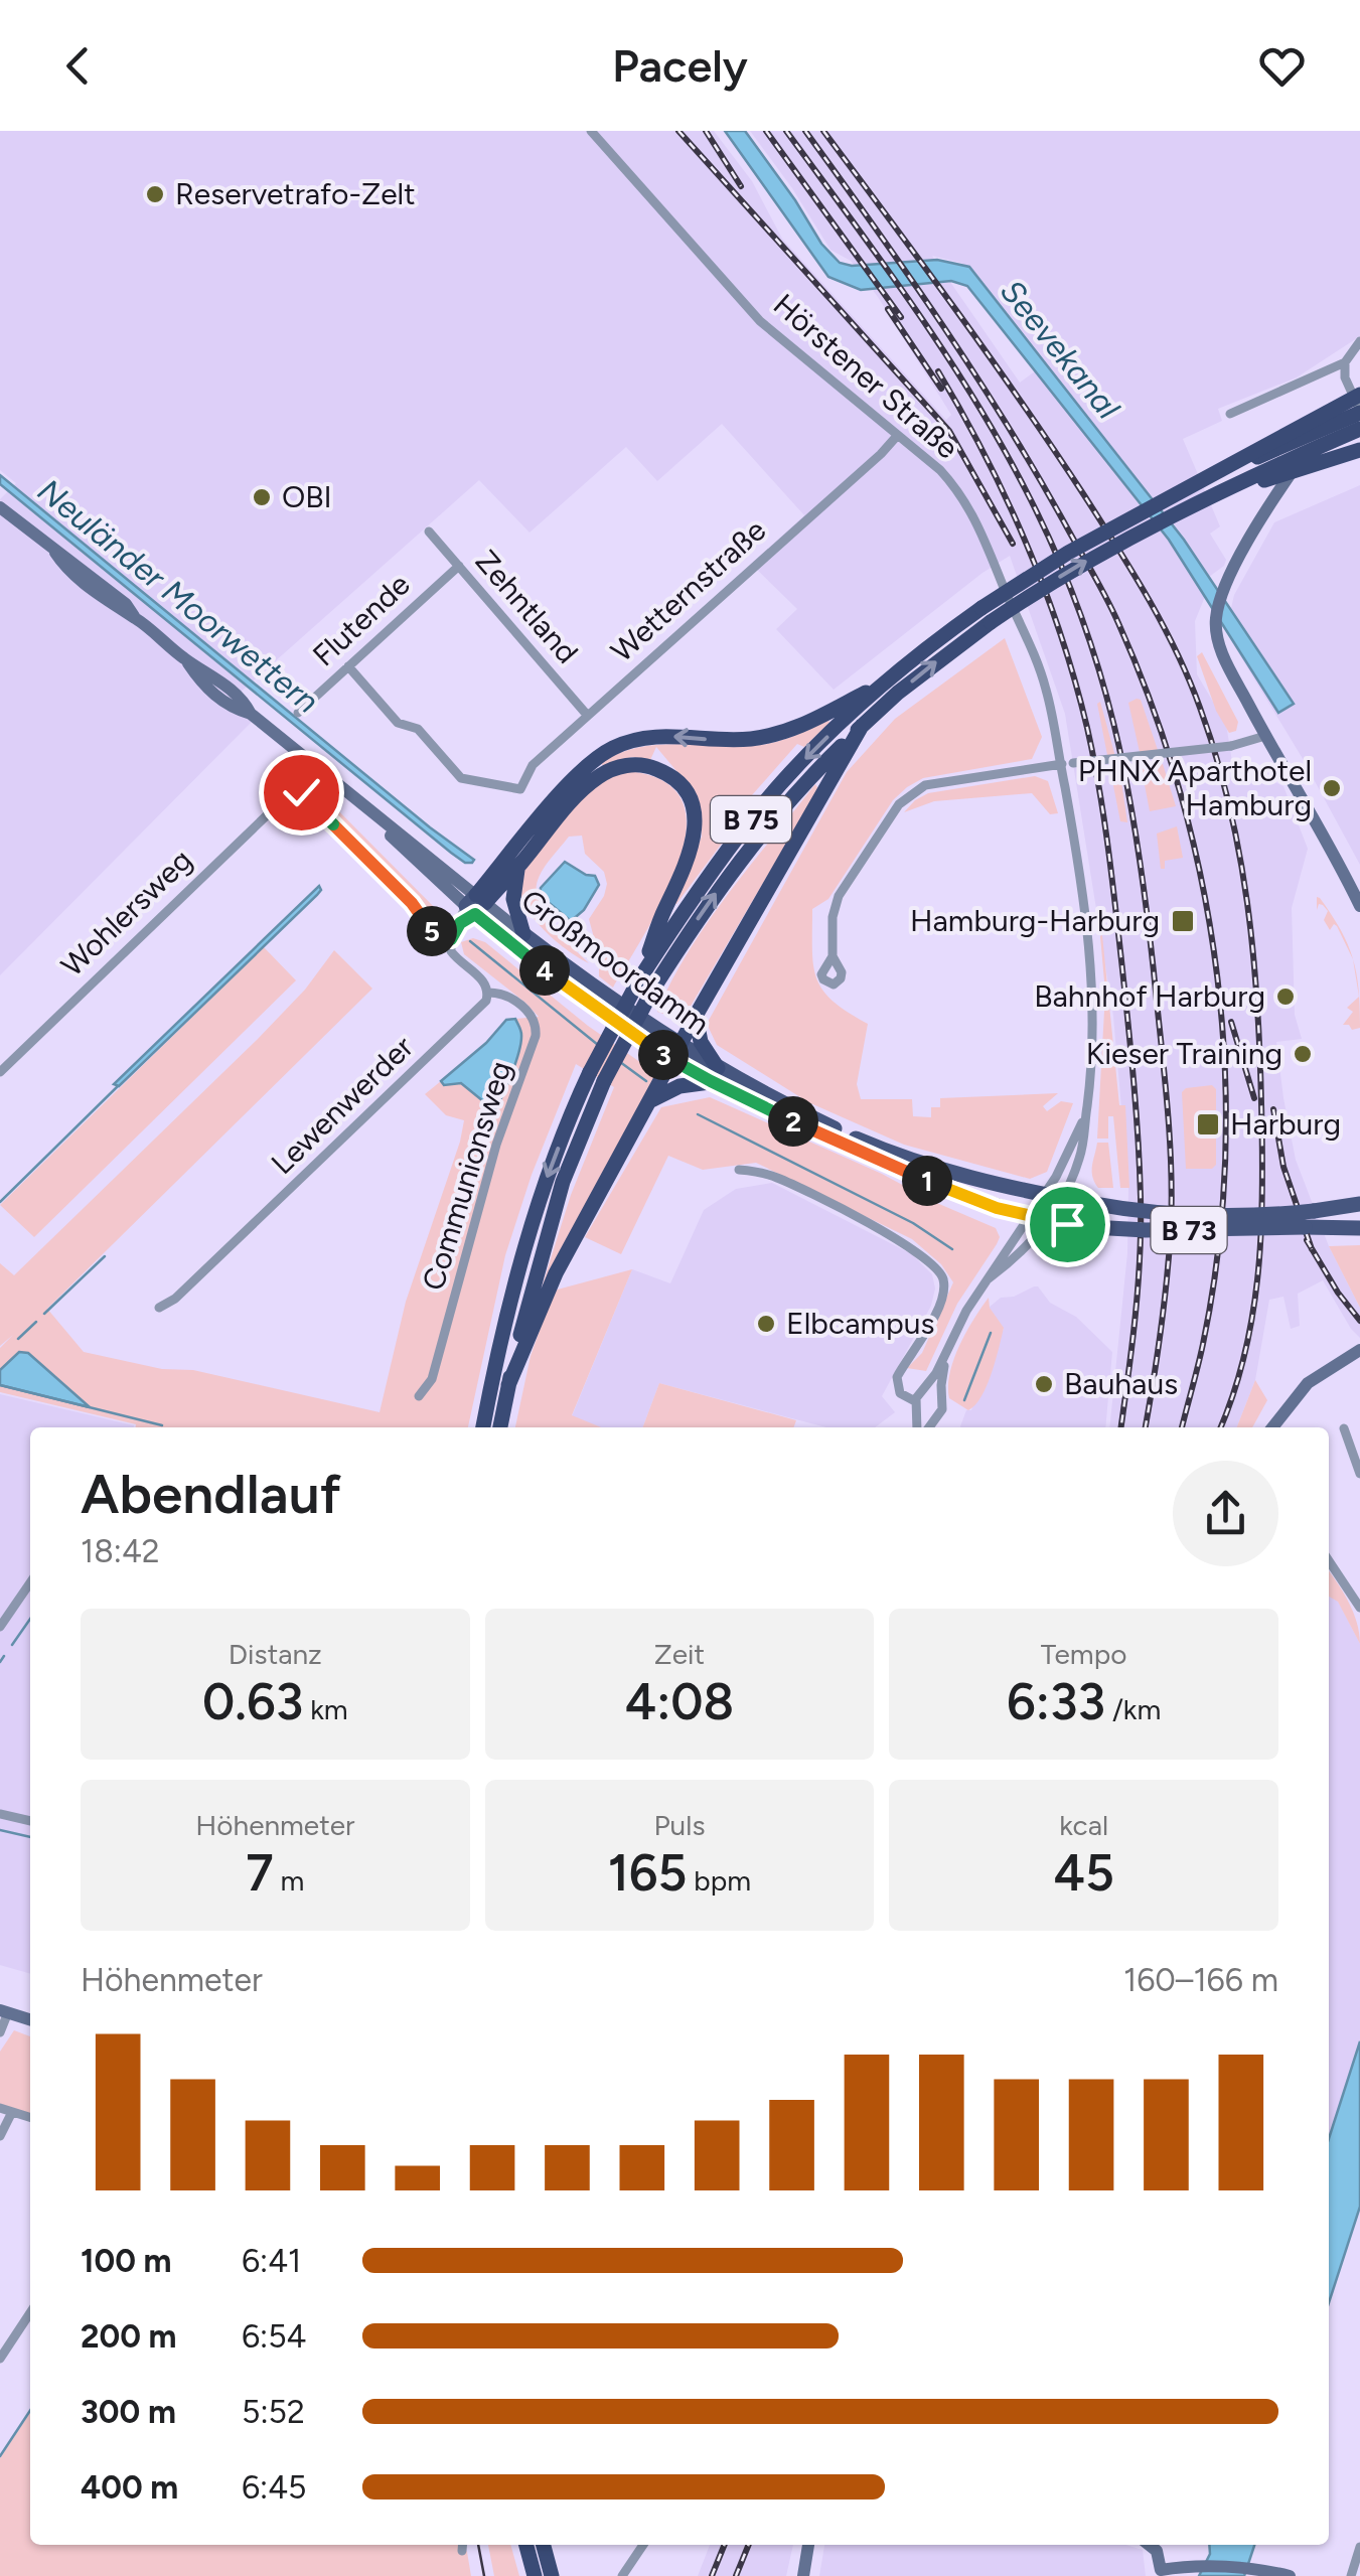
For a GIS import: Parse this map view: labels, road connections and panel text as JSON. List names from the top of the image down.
{
  "streets": {
    "highway": ["B 75"],
    "main road": ["Großmoordamm", "B 73"],
    "street": [
      "Hörstener Straße",
      "Wetternstraße",
      "Zehntland",
      "Flutende",
      "Wohlersweg",
      "Lewenwerder",
      "Communionsweg"
    ]
  },
  "crossings": [
    ["Hörstener Straße", "Wetternstraße"],
    ["Hörstener Straße", "Großmoordamm"],
    ["Hörstener Straße", "B 73"],
    ["Wetternstraße", "Zehntland"],
    ["Wetternstraße", "Flutende"],
    ["Zehntland", "Flutende"],
    ["B 75", "Großmoordamm"],
    ["Großmoordamm", "B 73"],
    ["Lewenwerder", "Communionsweg"]
  ],
  "water": ["Seevekanal", "Neuländer Moorwettern"],
  "places": {
    "other": [
      "Reservetrafo-Zelt",
      "OBI",
      "PHNX Aparthotel Hamburg",
      "Bahnhof Harburg",
      "Kieser Training",
      "Elbcampus",
      "Bauhaus"
    ],
    "transit": ["Hamburg-Harburg", "Harburg"]
  },
  "page": {
    "header": "Pacely",
    "pins": [
      "5",
      "4",
      "3",
      "2",
      "1"
    ],
    "heading": ["Abendlauf", "18:42"],
    "stats": [
      ["Distanz", "0.63 km"],
      ["Zeit", "4:08"],
      ["Tempo", "6:33 /km"],
      ["Höhenmeter", "7 m"],
      ["Puls", "165 bpm"],
      ["kcal", "45"]
    ],
    "chart": ["Höhenmeter", "160–166 m"],
    "list": [
      {
        "name": "100 m",
        "note": "6:41"
      },
      {
        "name": "200 m",
        "note": "6:54"
      },
      {
        "name": "300 m",
        "note": "5:52"
      },
      {
        "name": "400 m",
        "note": "6:45"
      }
    ]
  }
}
